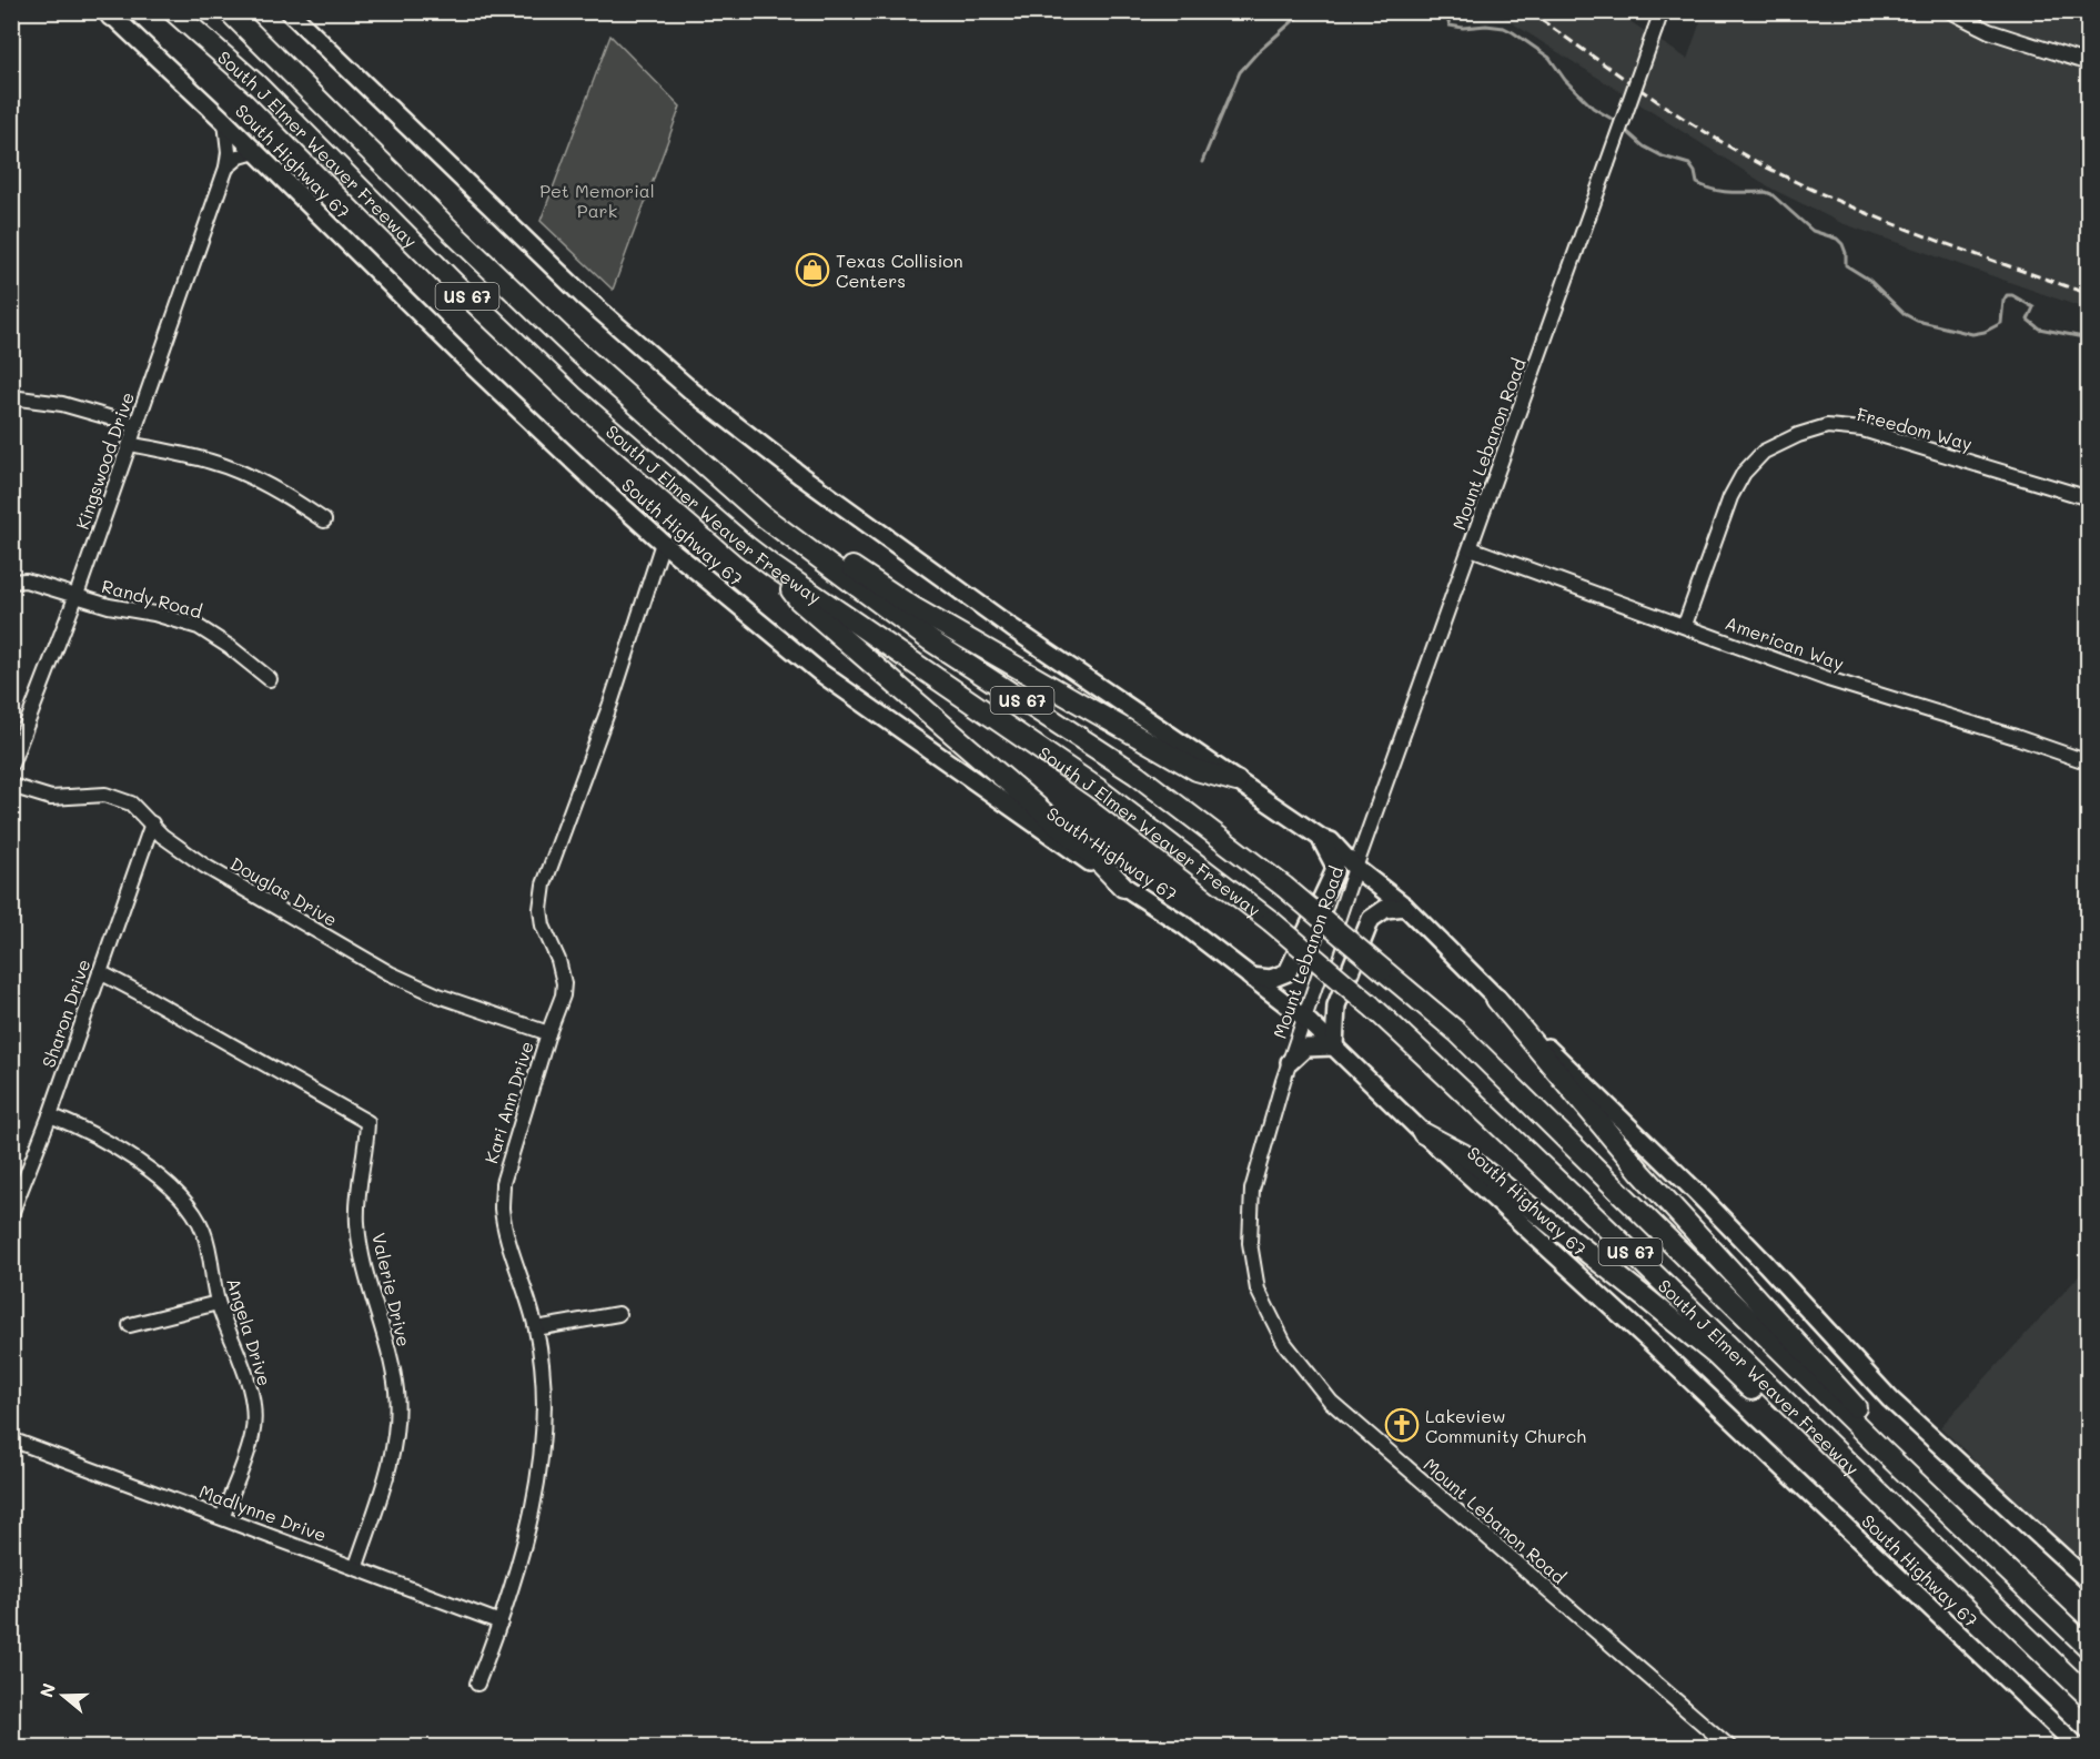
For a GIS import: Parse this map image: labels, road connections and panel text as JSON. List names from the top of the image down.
{
  "streets": {
    "highway": ["South J Elmer Weaver Freeway", "US 67"],
    "main road": ["South Highway 67"],
    "street": [
      "Freedom Way",
      "Mount Lebanon Road",
      "Kingswood Drive",
      "Randy Road",
      "American Way",
      "Douglas Drive",
      "Sharon Drive",
      "Kari Ann Drive",
      "Valerie Drive",
      "Angela Drive",
      "Madlynne Drive"
    ]
  },
  "crossings": [
    ["South Highway 67", "Mount Lebanon Road"],
    ["South Highway 67", "Kingswood Drive"],
    ["South Highway 67", "Kari Ann Drive"],
    ["Freedom Way", "American Way"],
    ["Mount Lebanon Road", "American Way"],
    ["Kingswood Drive", "Randy Road"],
    ["Douglas Drive", "Sharon Drive"],
    ["Douglas Drive", "Kari Ann Drive"],
    ["Sharon Drive", "Valerie Drive"],
    ["Sharon Drive", "Angela Drive"],
    ["Kari Ann Drive", "Madlynne Drive"],
    ["Valerie Drive", "Madlynne Drive"],
    ["Angela Drive", "Madlynne Drive"]
  ],
  "parks": ["Pet Memorial Park"],
  "places": {
    "shop": ["Texas Collision Centers"],
    "church": ["Lakeview Community Church"]
  },
  "north": "left"
}
